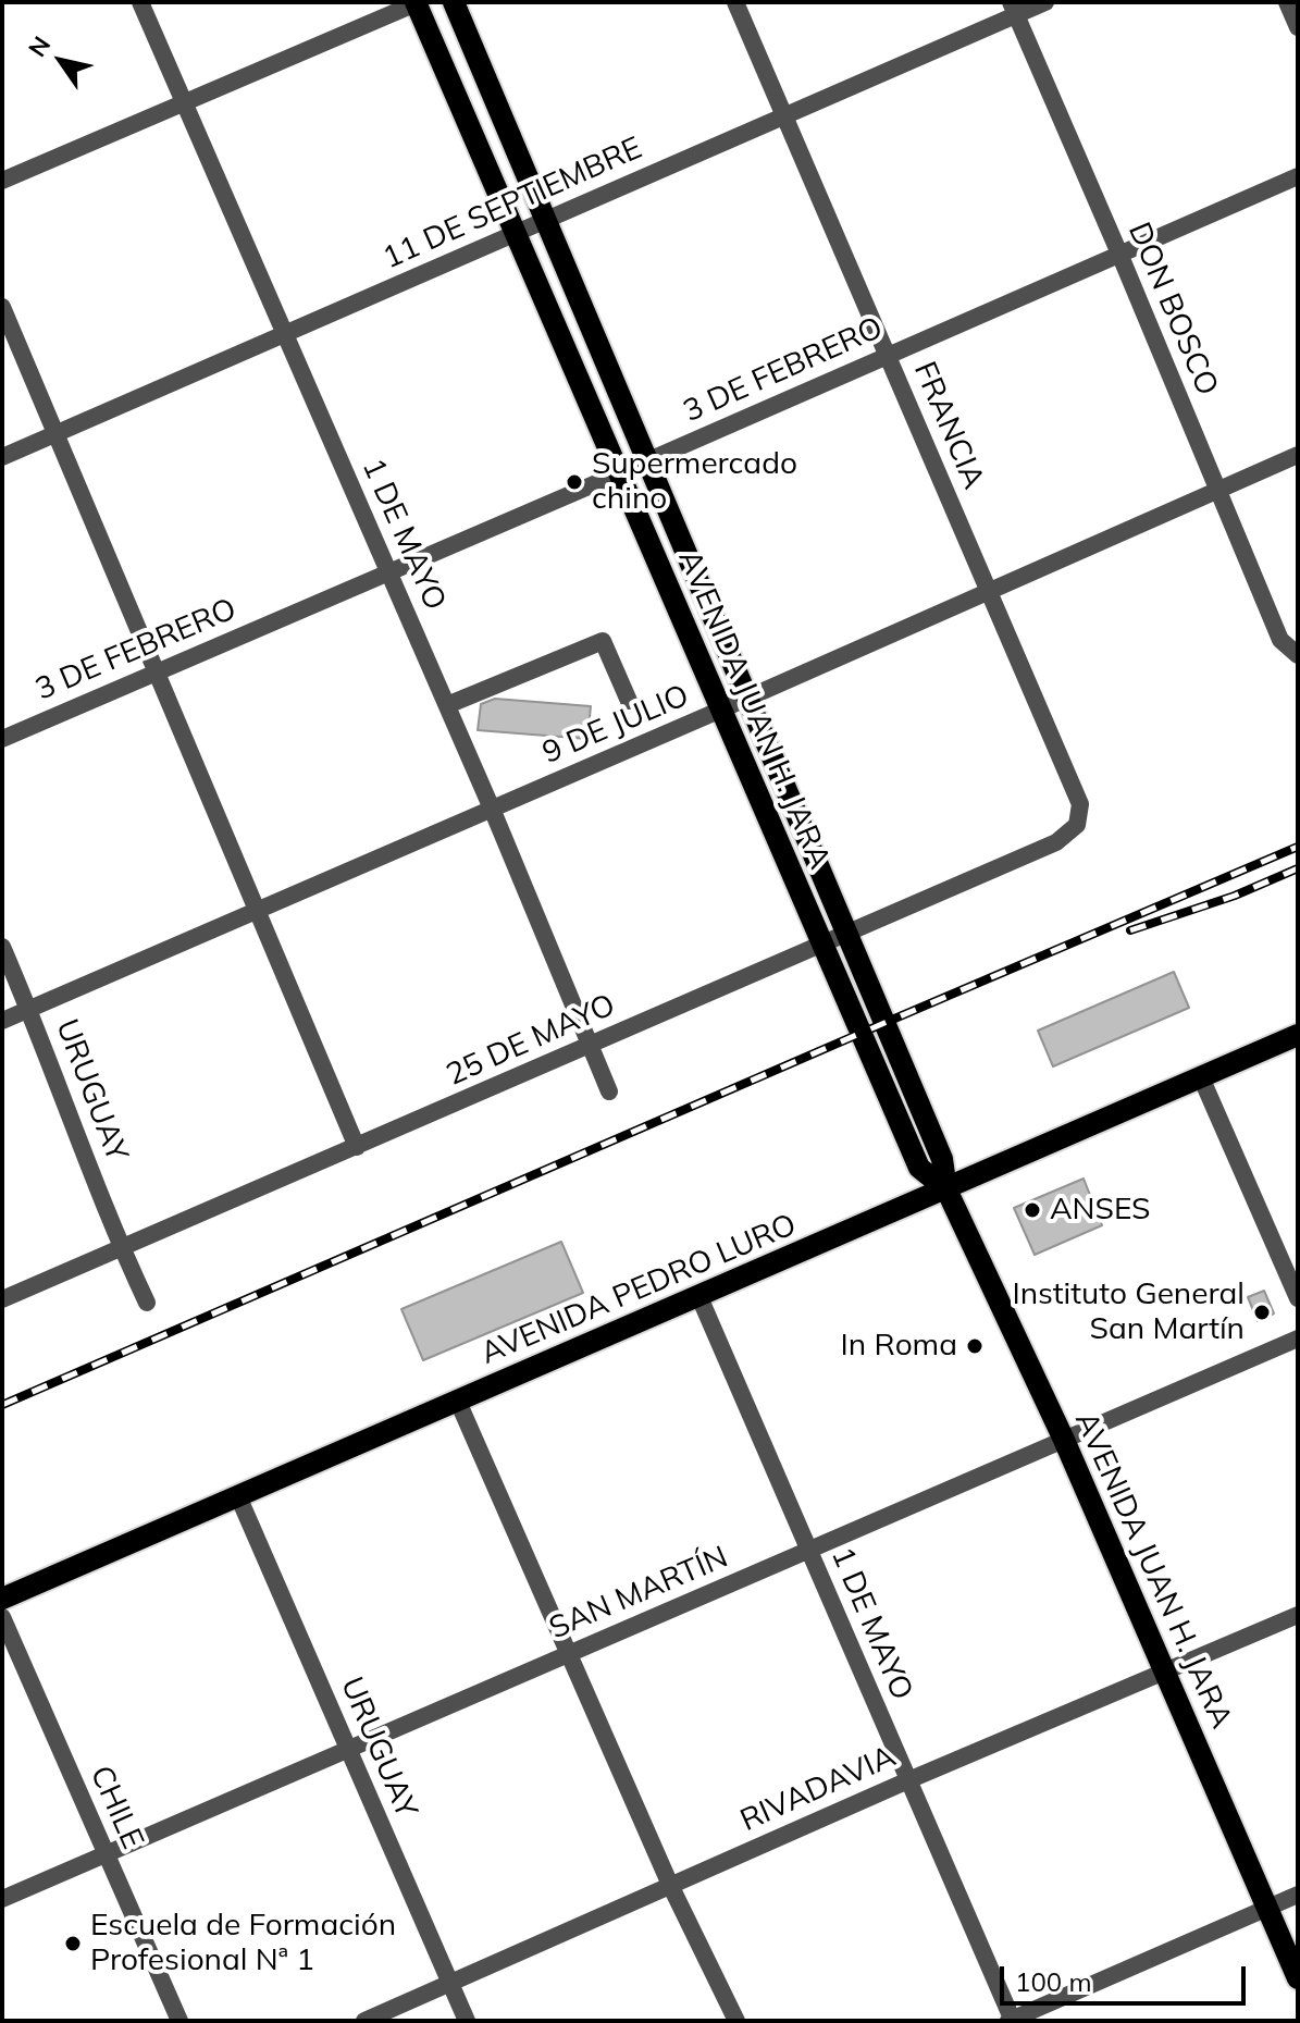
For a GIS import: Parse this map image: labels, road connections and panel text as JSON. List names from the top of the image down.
{
  "streets": {
    "main road": ["AVENIDA JUAN H. JARA", "AVENIDA PEDRO LURO"],
    "street": [
      "11 DE SEPTIEMBRE",
      "DON BOSCO",
      "3 DE FEBRERO",
      "FRANCIA",
      "1 DE MAYO",
      "9 DE JULIO",
      "25 DE MAYO",
      "URUGUAY",
      "SAN MARTÍN",
      "RIVADAVIA",
      "CHILE"
    ]
  },
  "crossings": [
    ["11 DE SEPTIEMBRE", "DON BOSCO"],
    ["11 DE SEPTIEMBRE", "FRANCIA"],
    ["11 DE SEPTIEMBRE", "1 DE MAYO"],
    ["11 DE SEPTIEMBRE", "AVENIDA JUAN H. JARA"],
    ["DON BOSCO", "3 DE FEBRERO"],
    ["DON BOSCO", "9 DE JULIO"],
    ["3 DE FEBRERO", "FRANCIA"],
    ["3 DE FEBRERO", "1 DE MAYO"],
    ["3 DE FEBRERO", "AVENIDA JUAN H. JARA"],
    ["FRANCIA", "9 DE JULIO"],
    ["FRANCIA", "25 DE MAYO"],
    ["1 DE MAYO", "9 DE JULIO"],
    ["1 DE MAYO", "25 DE MAYO"],
    ["1 DE MAYO", "AVENIDA PEDRO LURO"],
    ["1 DE MAYO", "SAN MARTÍN"],
    ["1 DE MAYO", "RIVADAVIA"],
    ["AVENIDA JUAN H. JARA", "9 DE JULIO"],
    ["AVENIDA JUAN H. JARA", "25 DE MAYO"],
    ["AVENIDA JUAN H. JARA", "AVENIDA PEDRO LURO"],
    ["AVENIDA JUAN H. JARA", "SAN MARTÍN"],
    ["AVENIDA JUAN H. JARA", "RIVADAVIA"],
    ["9 DE JULIO", "URUGUAY"],
    ["25 DE MAYO", "URUGUAY"],
    ["URUGUAY", "AVENIDA PEDRO LURO"],
    ["URUGUAY", "SAN MARTÍN"],
    ["URUGUAY", "RIVADAVIA"],
    ["SAN MARTÍN", "CHILE"]
  ],
  "places": [
    "Supermercado chino",
    "ANSES",
    "Instituto General San Martín",
    "In Roma",
    "Escuela de Formación Profesional Nª 1"
  ],
  "scale_bar": "100 m",
  "north": "top left"
}
